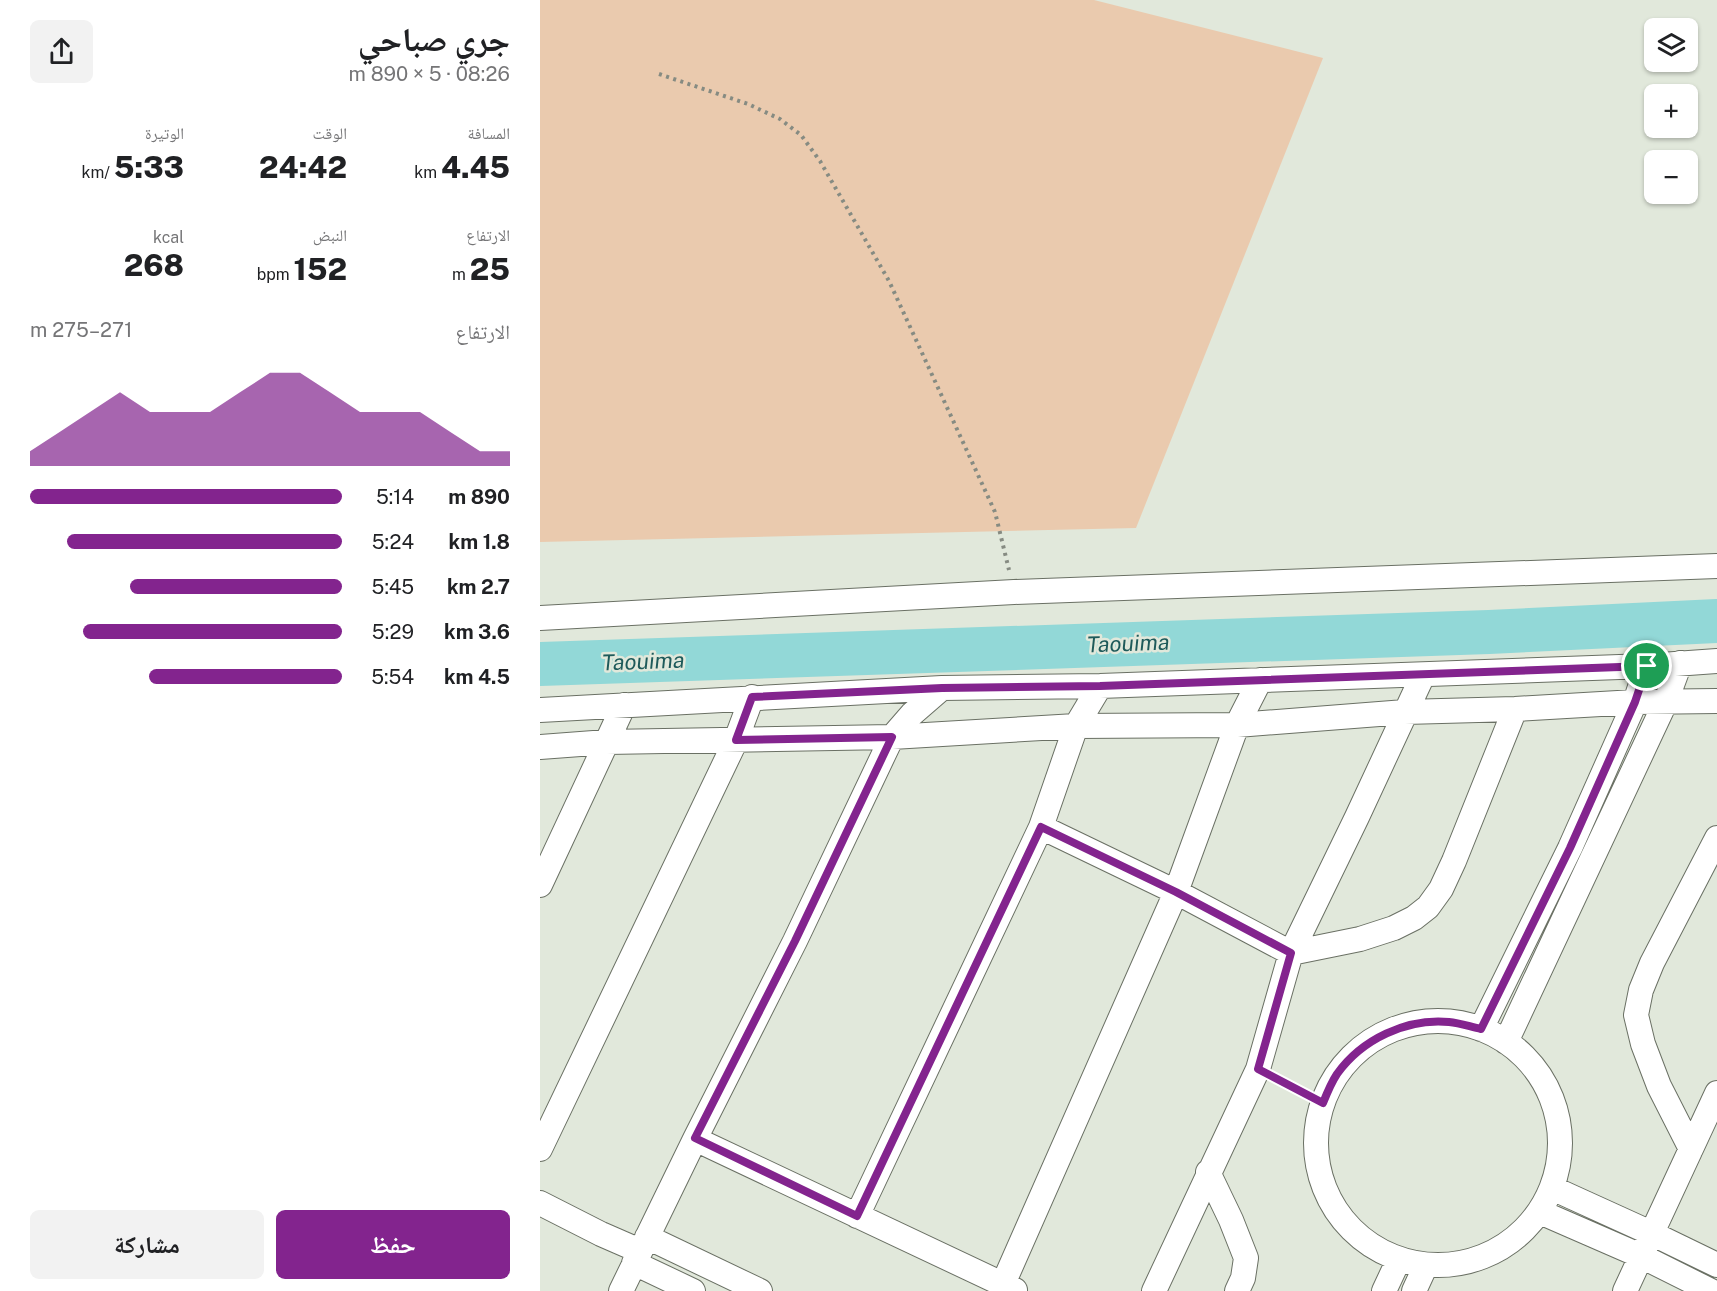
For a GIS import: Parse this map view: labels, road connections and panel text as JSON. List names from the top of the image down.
{
  "water": ["Taouima"],
  "page": {
    "heading": ["جري صباحي", "08:26 · 5 × 890 m"],
    "map_buttons": ["+", "−"],
    "stats": [
      ["المسافة", "4.45 km"],
      ["الوقت", "24:42"],
      ["الوتيرة", "5:33 /km"],
      ["الارتفاع", "25 m"],
      ["النبض", "152 bpm"],
      ["kcal", "268"]
    ],
    "chart": ["الارتفاع", "271–275 m"],
    "list": [
      {
        "name": "890 m",
        "note": "5:14"
      },
      {
        "name": "1.8 km",
        "note": "5:24"
      },
      {
        "name": "2.7 km",
        "note": "5:45"
      },
      {
        "name": "3.6 km",
        "note": "5:29"
      },
      {
        "name": "4.5 km",
        "note": "5:54"
      }
    ],
    "buttons": ["حفظ", "مشاركة"]
  }
}
